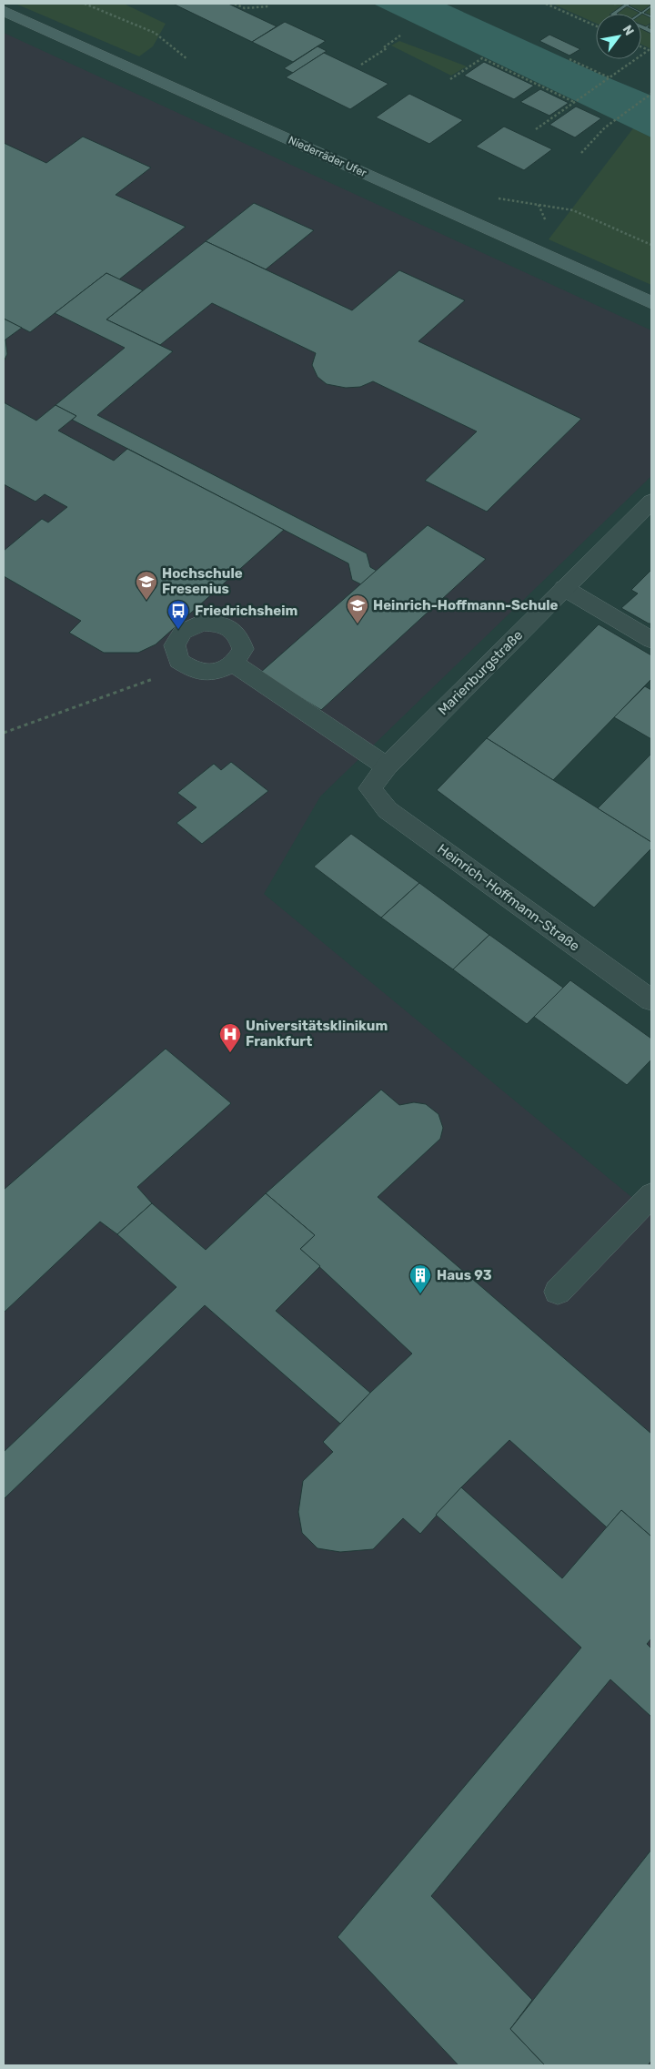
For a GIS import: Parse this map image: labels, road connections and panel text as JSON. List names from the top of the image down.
{
  "streets": {
    "main road": ["Niederräder Ufer"],
    "street": ["Marienburgstraße", "Heinrich-Hoffmann-Straße"]
  },
  "crossings": [
    ["Marienburgstraße", "Heinrich-Hoffmann-Straße"]
  ],
  "places": {
    "school or university": ["Hochschule Fresenius", "Heinrich-Hoffmann-Schule"],
    "bus stop": ["Friedrichsheim"],
    "hospital": ["Universitätsklinikum Frankfurt"],
    "building": ["Haus 93"]
  },
  "north": "top right"
}
